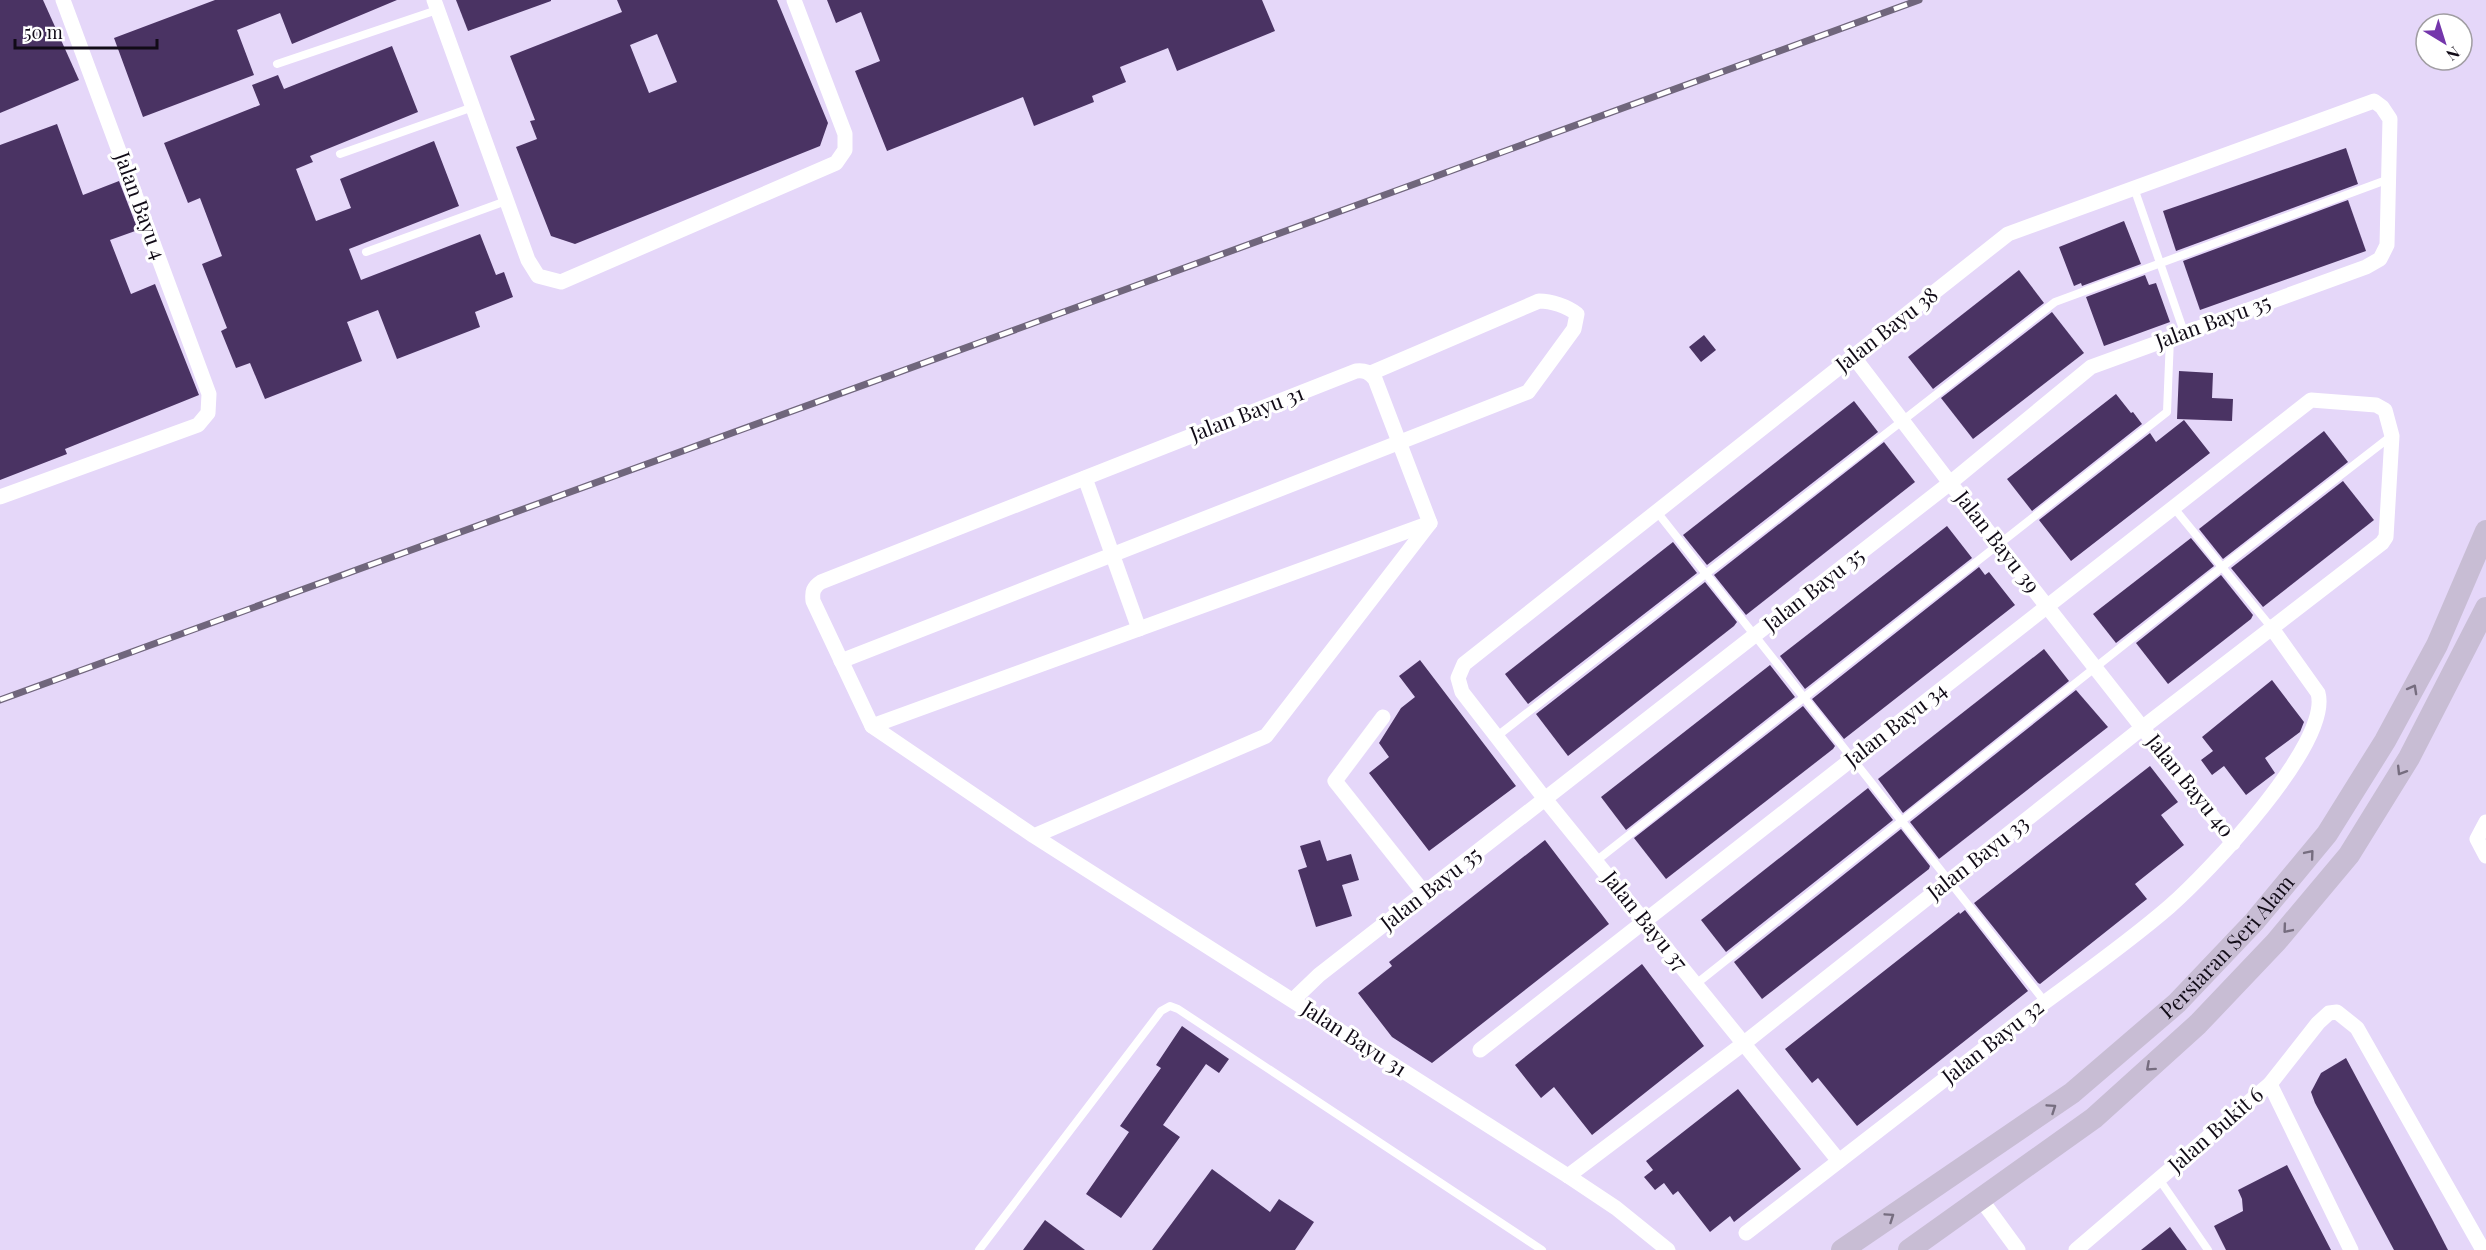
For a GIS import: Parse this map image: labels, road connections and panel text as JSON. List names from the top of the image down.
{
  "streets": {
    "main road": ["Persiaran Seri Alam"],
    "street": [
      "Jalan Bayu 4",
      "Jalan Bayu 35",
      "Jalan Bayu 38",
      "Jalan Bayu 31",
      "Jalan Bayu 39",
      "Jalan Bayu 34",
      "Jalan Bayu 40",
      "Jalan Bayu 33",
      "Jalan Bayu 37",
      "Jalan Bayu 32",
      "Jalan Bukit 6"
    ]
  },
  "crossings": [
    ["Jalan Bayu 35", "Jalan Bayu 38"],
    ["Jalan Bayu 35", "Jalan Bayu 31"],
    ["Jalan Bayu 35", "Jalan Bayu 39"],
    ["Jalan Bayu 35", "Jalan Bayu 37"],
    ["Jalan Bayu 38", "Jalan Bayu 39"],
    ["Jalan Bayu 38", "Jalan Bayu 37"],
    ["Jalan Bayu 31", "Jalan Bayu 33"],
    ["Jalan Bayu 39", "Jalan Bayu 34"],
    ["Jalan Bayu 39", "Jalan Bayu 40"],
    ["Jalan Bayu 39", "Jalan Bayu 33"],
    ["Jalan Bayu 34", "Jalan Bayu 33"],
    ["Jalan Bayu 34", "Jalan Bayu 37"],
    ["Jalan Bayu 40", "Jalan Bayu 33"],
    ["Jalan Bayu 40", "Jalan Bayu 32"],
    ["Jalan Bayu 33", "Jalan Bayu 37"],
    ["Jalan Bayu 37", "Jalan Bayu 32"]
  ],
  "scale_bar": "50 m",
  "north": "bottom right"
}
